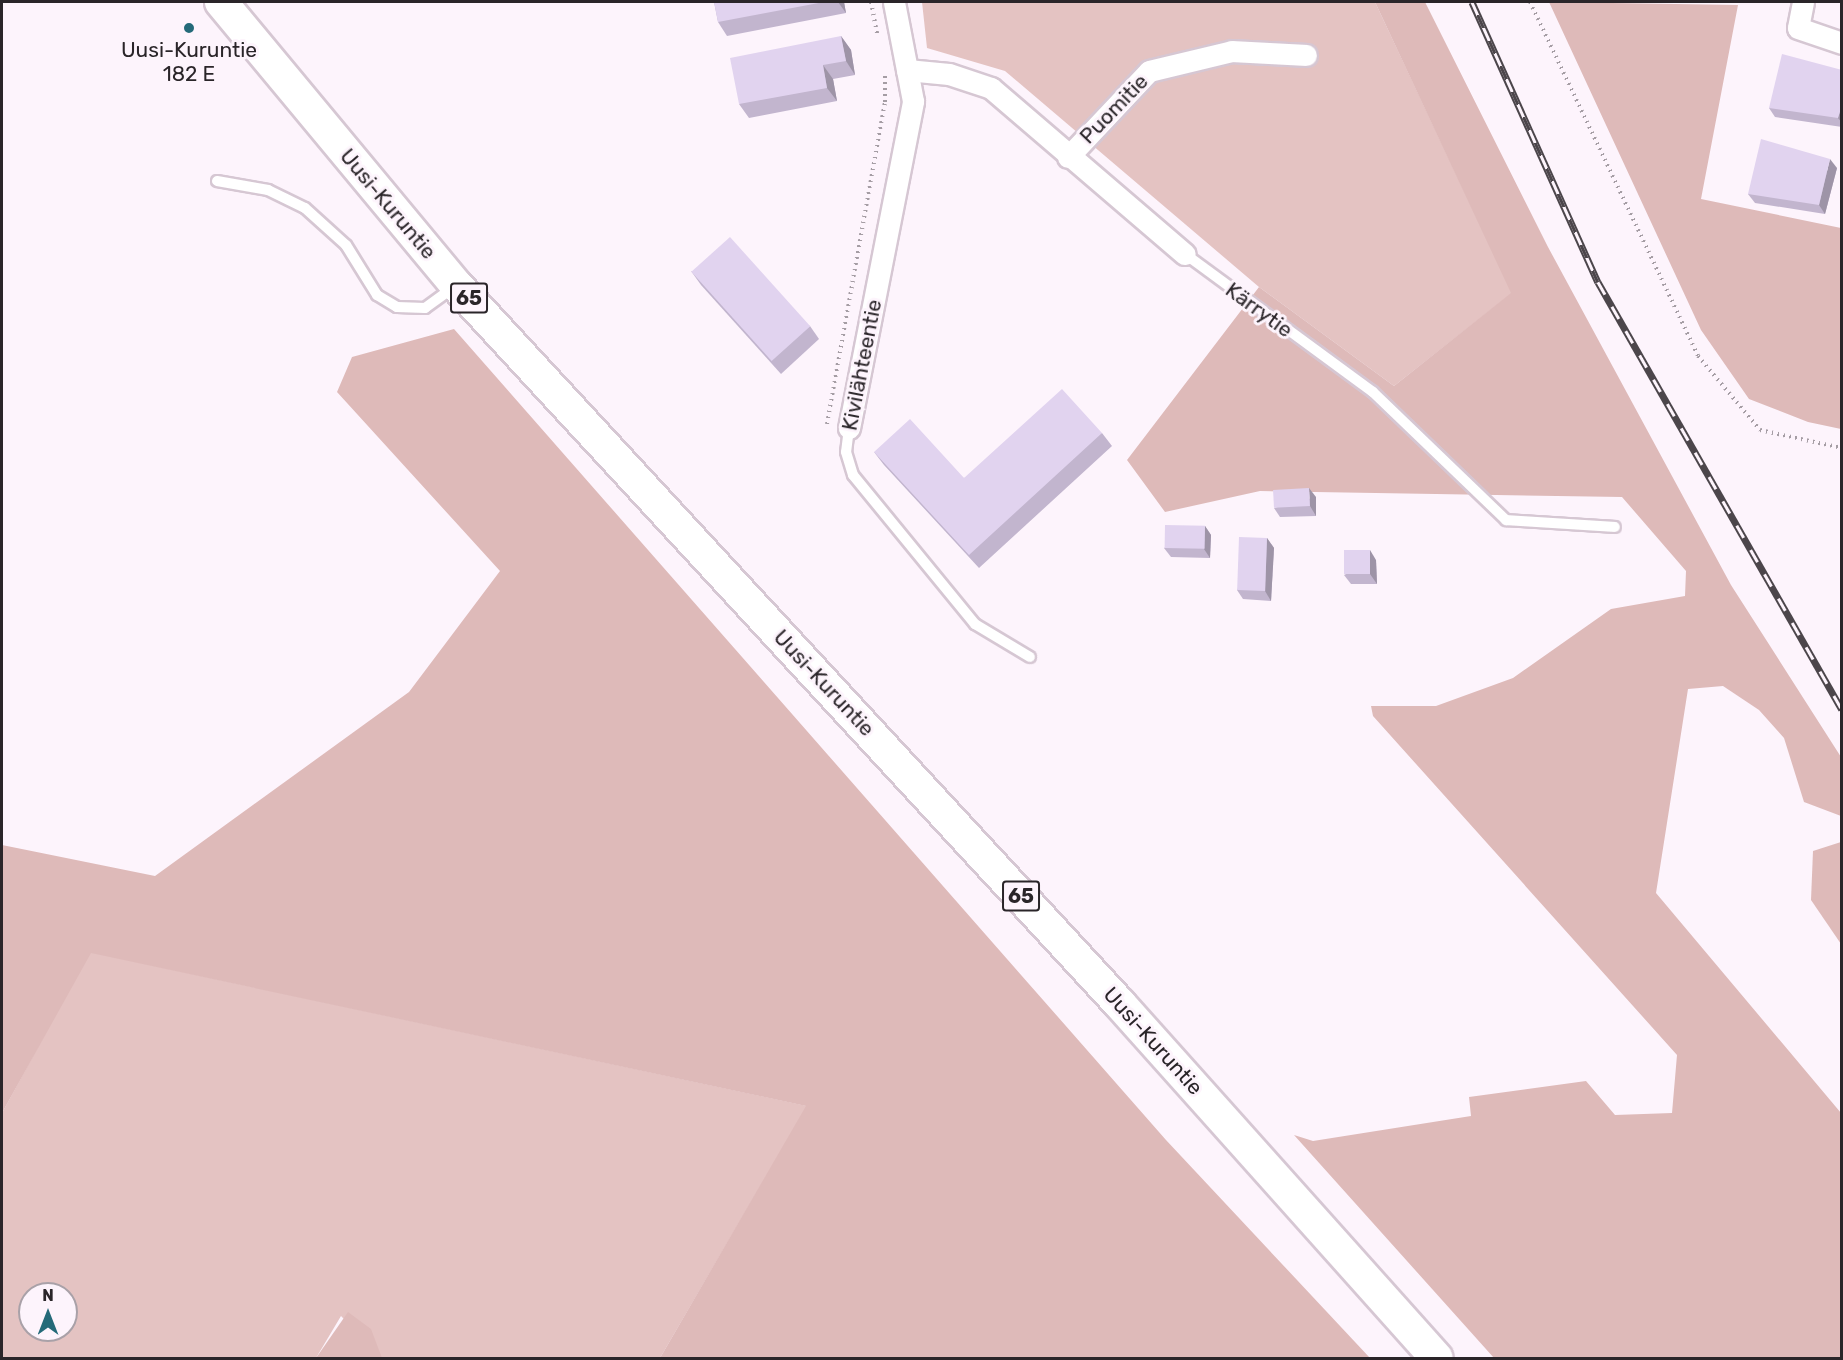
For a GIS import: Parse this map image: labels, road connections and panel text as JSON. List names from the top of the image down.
{
  "streets": {
    "main road": ["Uusi-Kuruntie", "65"],
    "street": ["Puomitie", "Kärrytie", "Kivilähteentie"]
  },
  "crossings": [
    ["Puomitie", "Kärrytie"],
    ["Kärrytie", "Kivilähteentie"]
  ],
  "places": ["Uusi-Kuruntie 182 E"],
  "north": "top"
}
